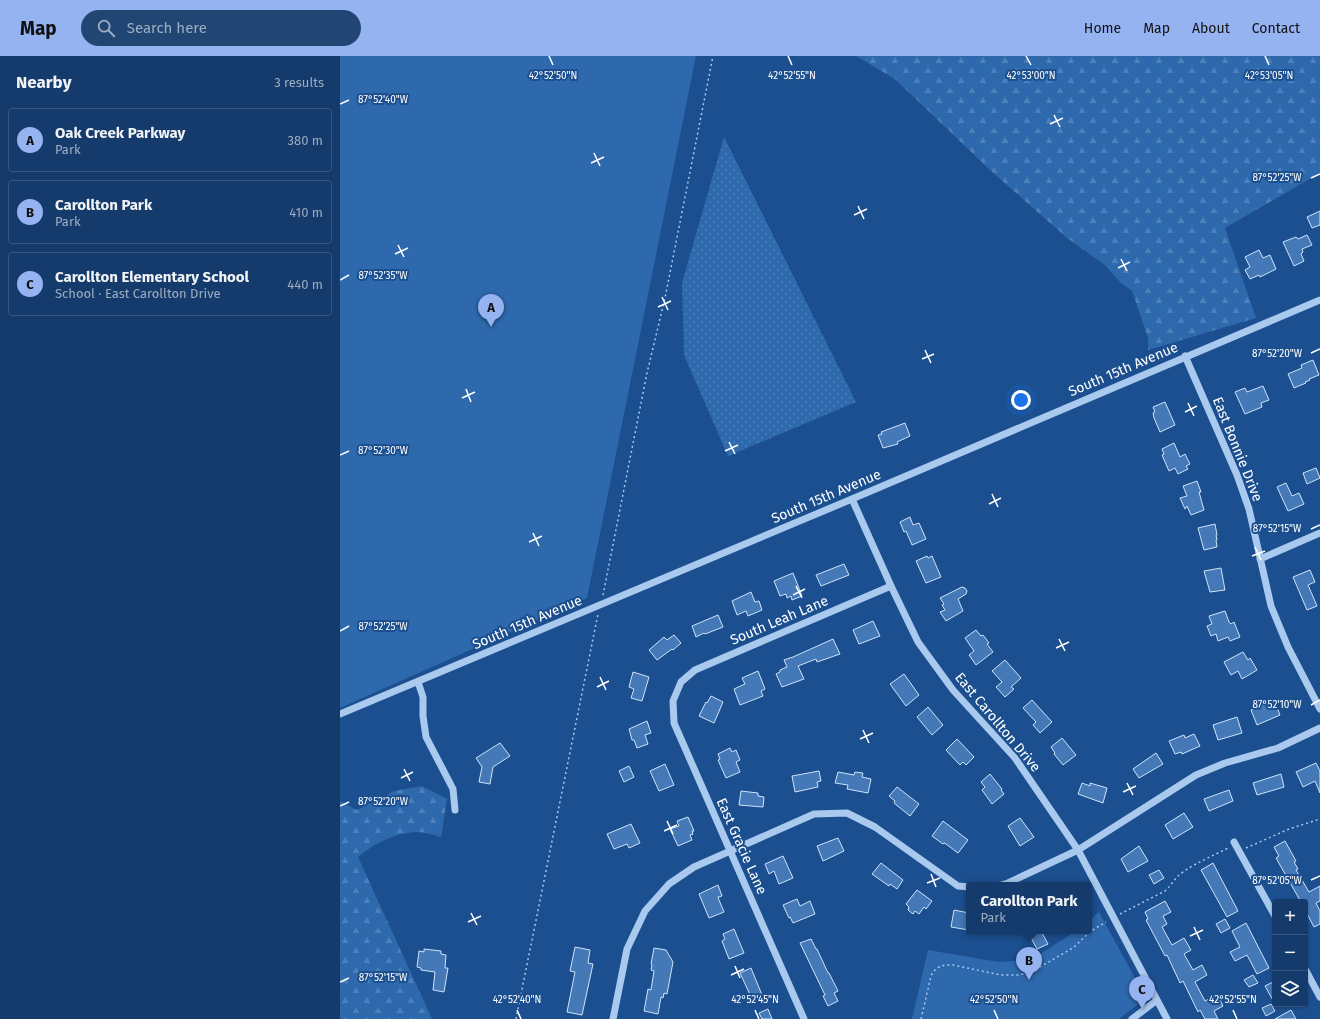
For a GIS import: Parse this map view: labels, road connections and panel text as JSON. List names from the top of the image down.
{
  "streets": {
    "street": [
      "South 15th Avenue",
      "East Bonnie Drive",
      "South Leah Lane",
      "East Carollton Drive",
      "East Gracie Lane"
    ]
  },
  "crossings": [
    ["South 15th Avenue", "East Bonnie Drive"],
    ["South 15th Avenue", "East Carollton Drive"],
    ["South Leah Lane", "East Carollton Drive"],
    ["South Leah Lane", "East Gracie Lane"]
  ],
  "page": {
    "header": "Map",
    "search": "Search here",
    "nav": [
      "Home",
      "Map",
      "About",
      "Contact"
    ],
    "heading": ["Nearby", "3 results"],
    "list": [
      {
        "mark": "A",
        "name": "Oak Creek Parkway",
        "note": "Park",
        "value": "380 m"
      },
      {
        "mark": "B",
        "name": "Carollton Park",
        "note": "Park",
        "value": "410 m"
      },
      {
        "mark": "C",
        "name": "Carollton Elementary School",
        "note": "School · East Carollton Drive",
        "value": "440 m"
      }
    ],
    "pins": ["A", "B", "C"],
    "popup": ["Carollton Park", "Park"],
    "map_buttons": ["+", "−"]
  },
  "coordinates": [
    "42°52'50\"N",
    "42°52'55\"N",
    "42°53'00\"N",
    "42°53'05\"N",
    "87°52'40\"W",
    "87°52'25\"W",
    "87°52'35\"W",
    "87°52'20\"W",
    "87°52'30\"W",
    "87°52'15\"W",
    "87°52'10\"W",
    "87°52'05\"W",
    "42°52'45\"N",
    "42°52'40\"N"
  ]
}
